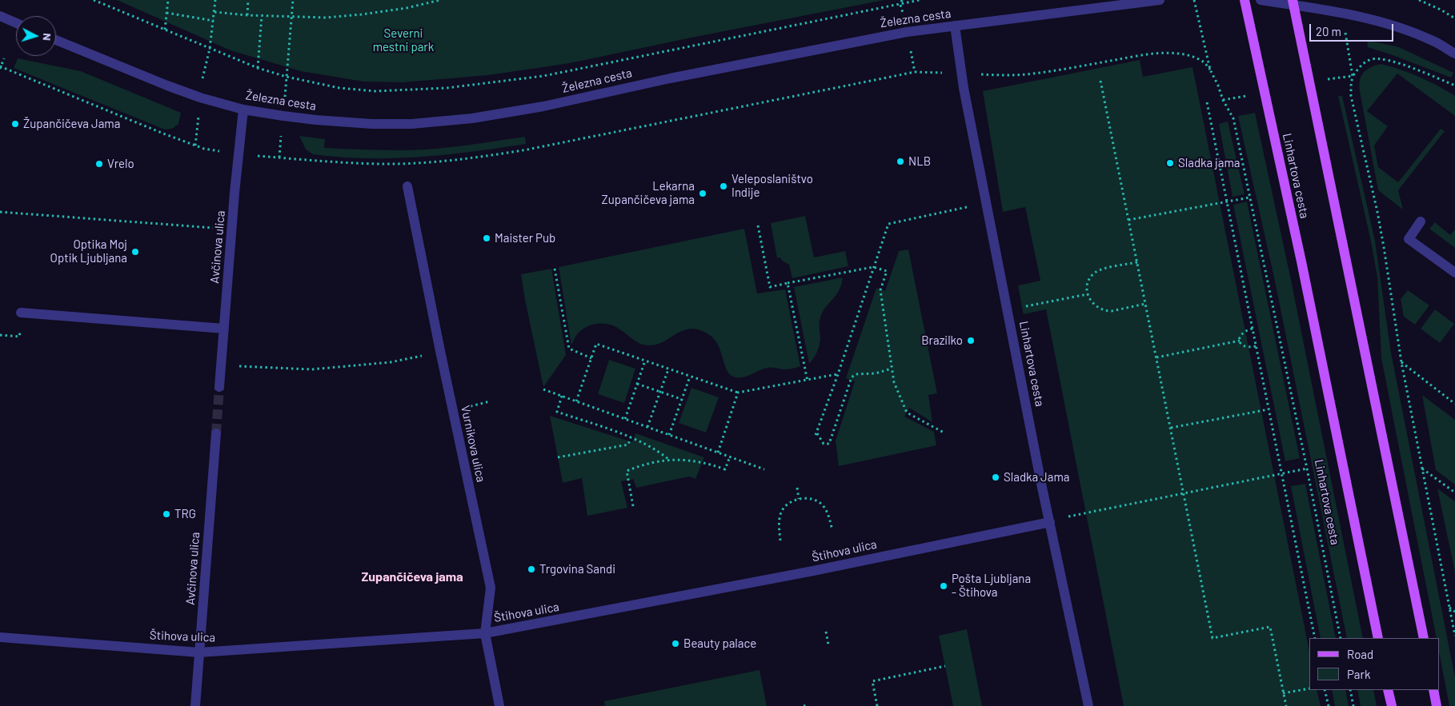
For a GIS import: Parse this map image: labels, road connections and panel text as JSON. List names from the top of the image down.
{
  "streets": {
    "main road": ["Linhartova cesta"],
    "street": [
      "Železna cesta",
      "Avčinova ulica",
      "Vurnikova ulica",
      "Štihova ulica"
    ]
  },
  "crossings": [
    ["Železna cesta", "Linhartova cesta"],
    ["Železna cesta", "Avčinova ulica"],
    ["Linhartova cesta", "Štihova ulica"],
    ["Avčinova ulica", "Štihova ulica"],
    ["Vurnikova ulica", "Štihova ulica"]
  ],
  "districts": ["Zupančičeva jama"],
  "parks": ["Severni mestni park"],
  "places": [
    "Župančičeva Jama",
    "NLB",
    "Sladka jama",
    "Vrelo",
    "Veleposlaništvo Indije",
    "Lekarna Zupančičeva jama",
    "Maister Pub",
    "Optika Moj Optik Ljubljana",
    "Brazilko",
    "Sladka Jama",
    "TRG",
    "Trgovina Sandi",
    "Pošta Ljubljana - Štihova",
    "Beauty palace"
  ],
  "legend": ["Road", "Park"],
  "scale_bar": "20 m",
  "north": "right"
}
